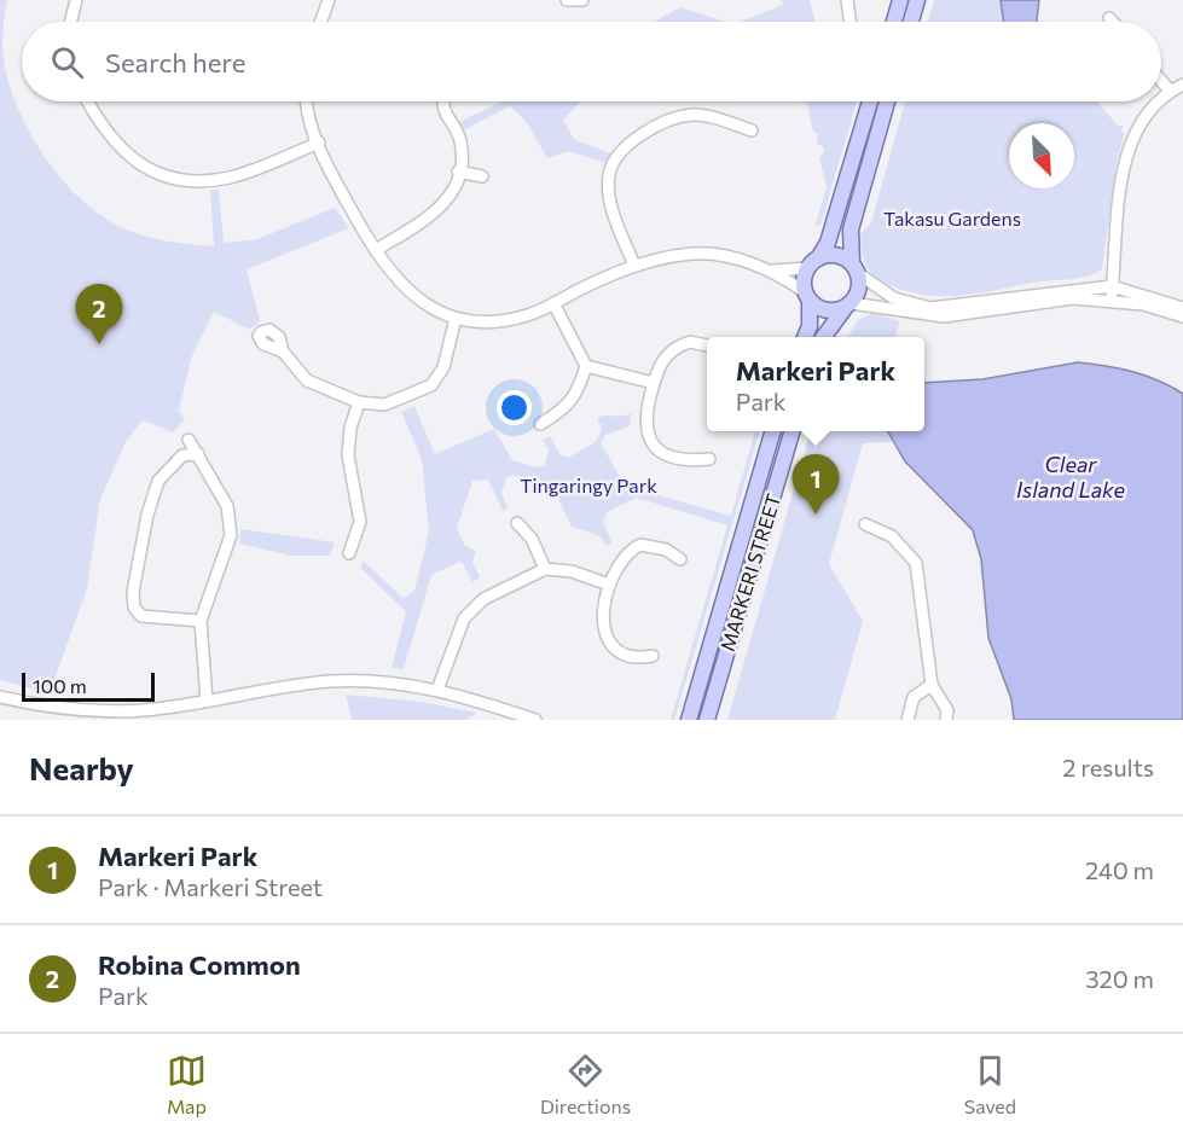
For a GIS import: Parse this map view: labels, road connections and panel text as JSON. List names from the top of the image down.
{
  "streets": {
    "main road": ["MARKERI STREET"]
  },
  "water": ["Clear Island Lake"],
  "parks": ["Takasu Gardens", "Tingaringy Park"],
  "scale_bar": "100 m",
  "north": "bottom right",
  "page": {
    "search": "Search here",
    "pins": ["2", "1"],
    "popup": ["Markeri Park", "Park"],
    "scale": "100 m",
    "heading": ["Nearby", "2 results"],
    "list": [
      {
        "mark": "1",
        "name": "Markeri Park",
        "note": "Park · Markeri Street",
        "value": "240 m"
      },
      {
        "mark": "2",
        "name": "Robina Common",
        "note": "Park",
        "value": "320 m"
      }
    ],
    "nav": ["Map", "Directions", "Saved"]
  }
}
